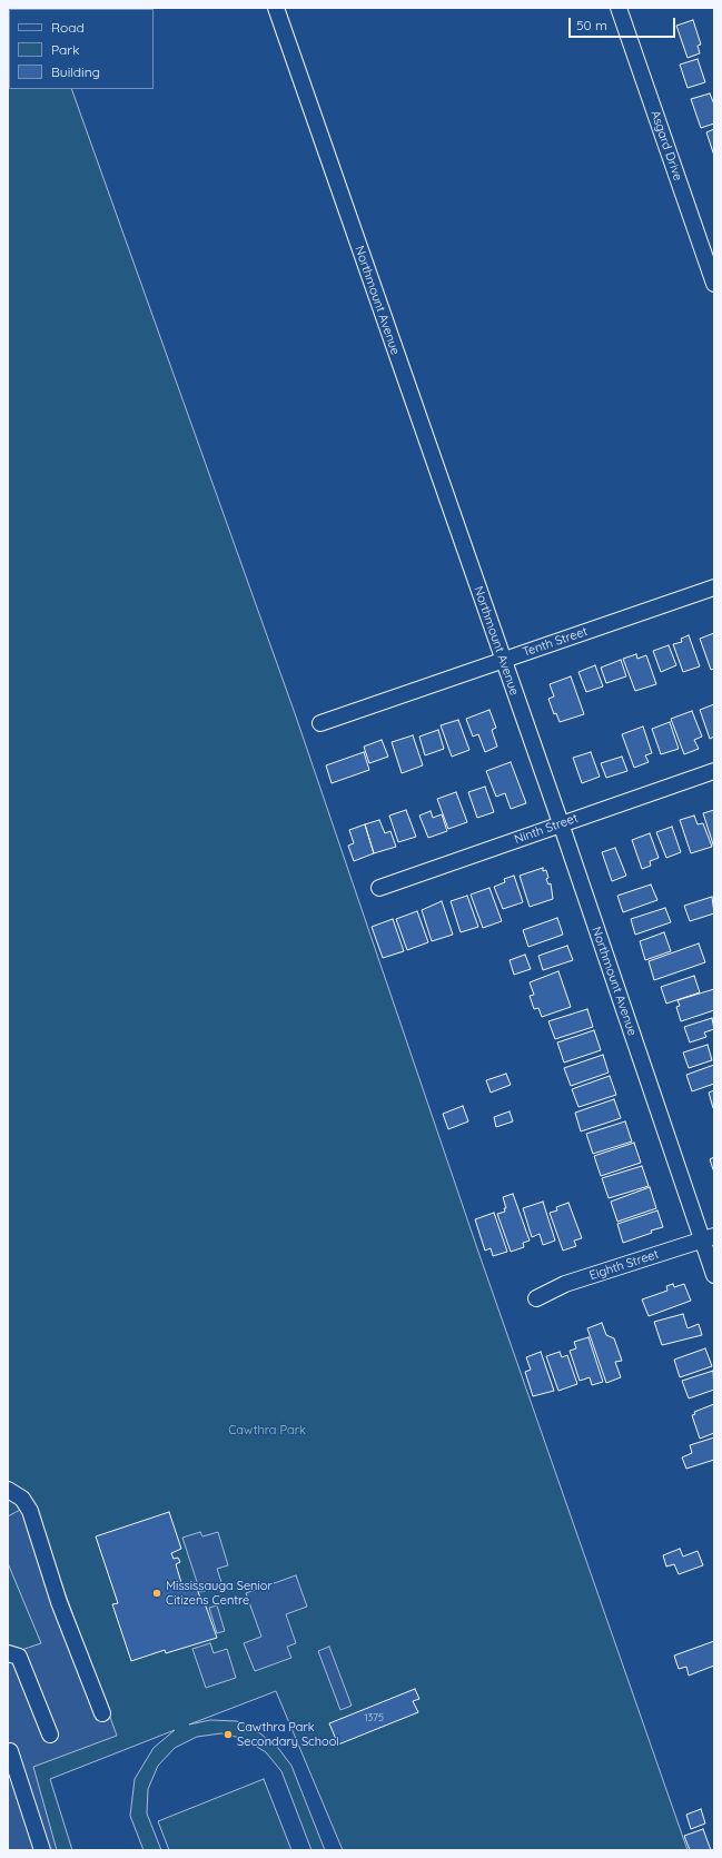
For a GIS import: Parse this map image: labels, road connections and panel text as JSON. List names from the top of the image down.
{
  "streets": {
    "street": [
      "Asgard Drive",
      "Northmount Avenue",
      "Tenth Street",
      "Ninth Street",
      "Eighth Street"
    ]
  },
  "crossings": [
    ["Northmount Avenue", "Tenth Street"],
    ["Northmount Avenue", "Ninth Street"],
    ["Northmount Avenue", "Eighth Street"]
  ],
  "parks": ["Cawthra Park"],
  "places": ["Mississauga Senior Citizens Centre", "Cawthra Park Secondary School"],
  "house_numbers": ["1375"],
  "legend": ["Road", "Park", "Building"],
  "scale_bar": "50 m"
}
